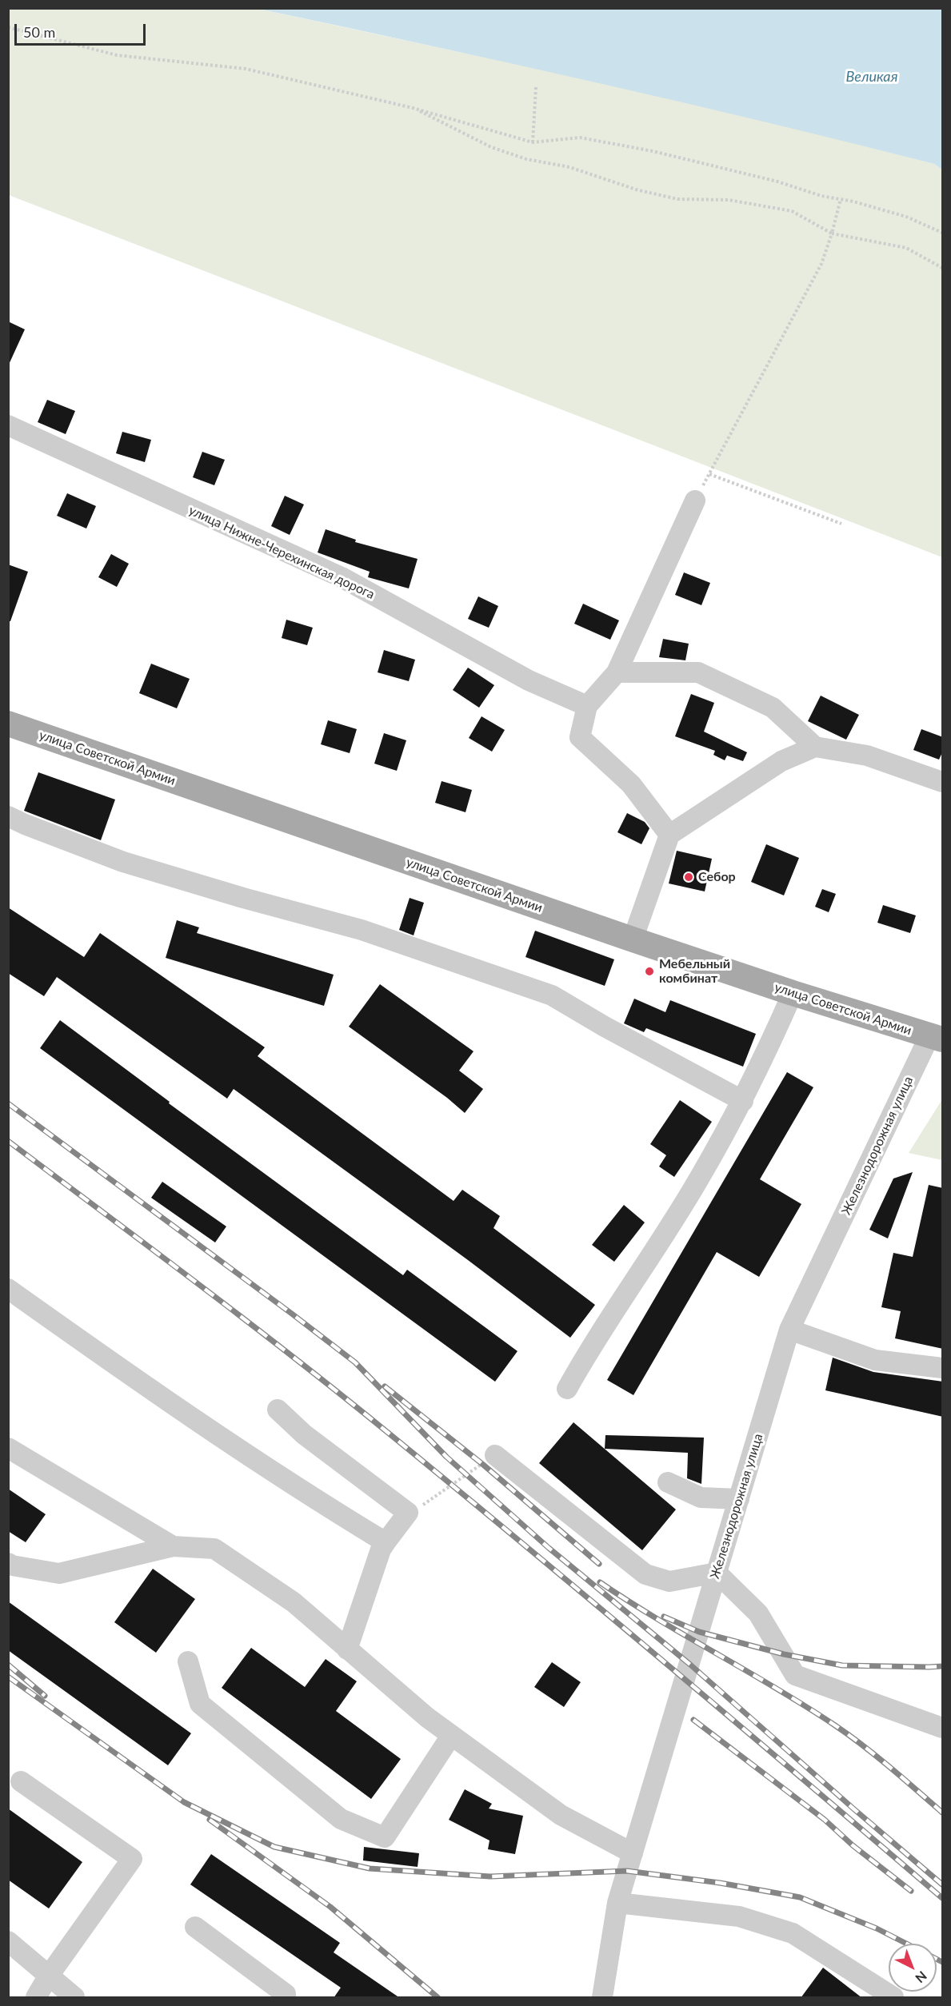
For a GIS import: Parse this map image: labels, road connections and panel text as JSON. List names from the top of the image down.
{
  "streets": {
    "main road": ["улица Советской Армии"],
    "street": ["улица Нижне-Черехинская дорога", "Железнодорожная улица"]
  },
  "crossings": [
    ["улица Советской Армии", "Железнодорожная улица"]
  ],
  "water": ["Великая"],
  "places": ["Себор", "Мебельный комбинат"],
  "scale_bar": "50 m",
  "north": "bottom right"
}
